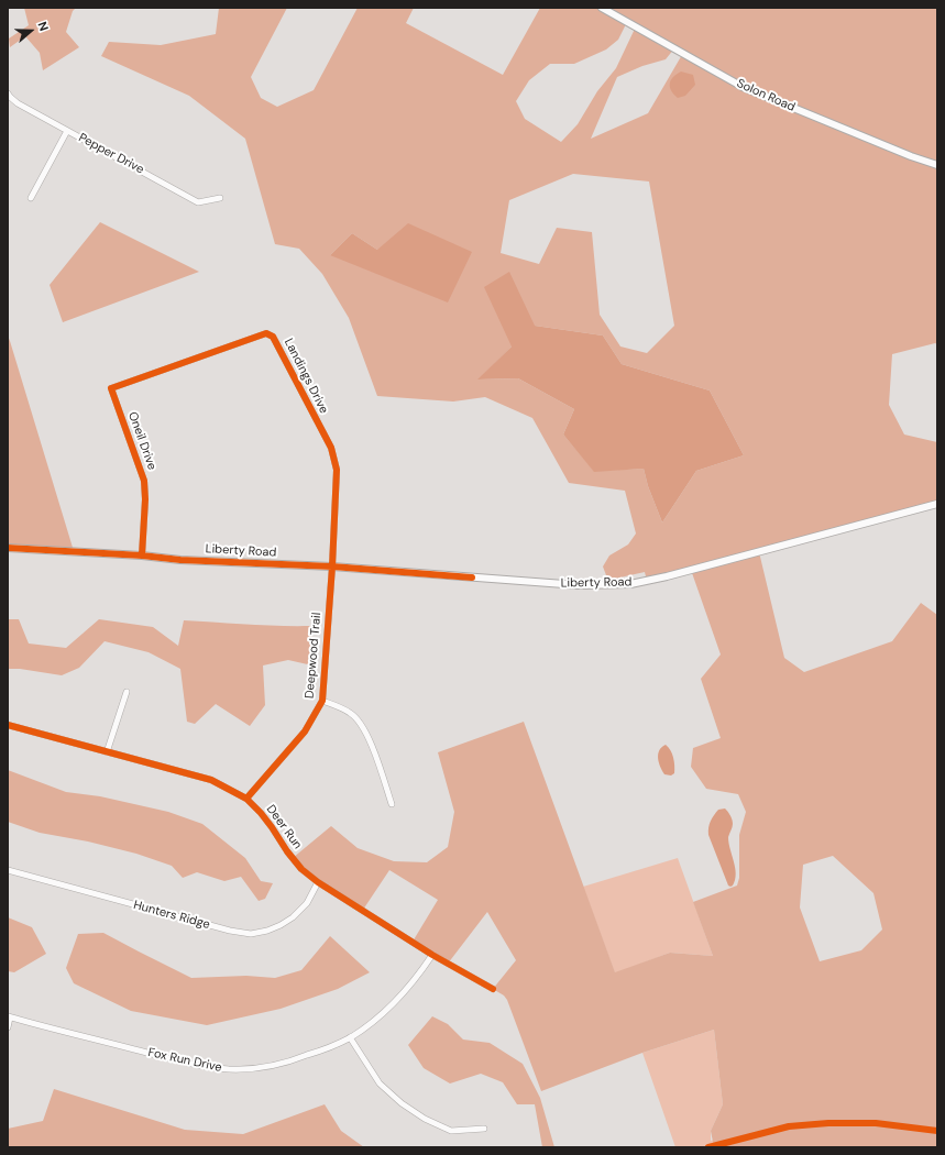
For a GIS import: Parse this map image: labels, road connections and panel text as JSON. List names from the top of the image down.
{
  "streets": {
    "street": [
      "Solon Road",
      "Pepper Drive",
      "Landings Drive",
      "Oneil Drive",
      "Liberty Road",
      "Deepwood Trail",
      "Deer Run",
      "Hunters Ridge",
      "Fox Run Drive"
    ]
  },
  "crossings": [
    ["Landings Drive", "Oneil Drive"],
    ["Landings Drive", "Liberty Road"],
    ["Landings Drive", "Deepwood Trail"],
    ["Oneil Drive", "Liberty Road"],
    ["Liberty Road", "Deepwood Trail"],
    ["Deepwood Trail", "Deer Run"],
    ["Deer Run", "Hunters Ridge"],
    ["Deer Run", "Fox Run Drive"]
  ],
  "north": "right"
}
